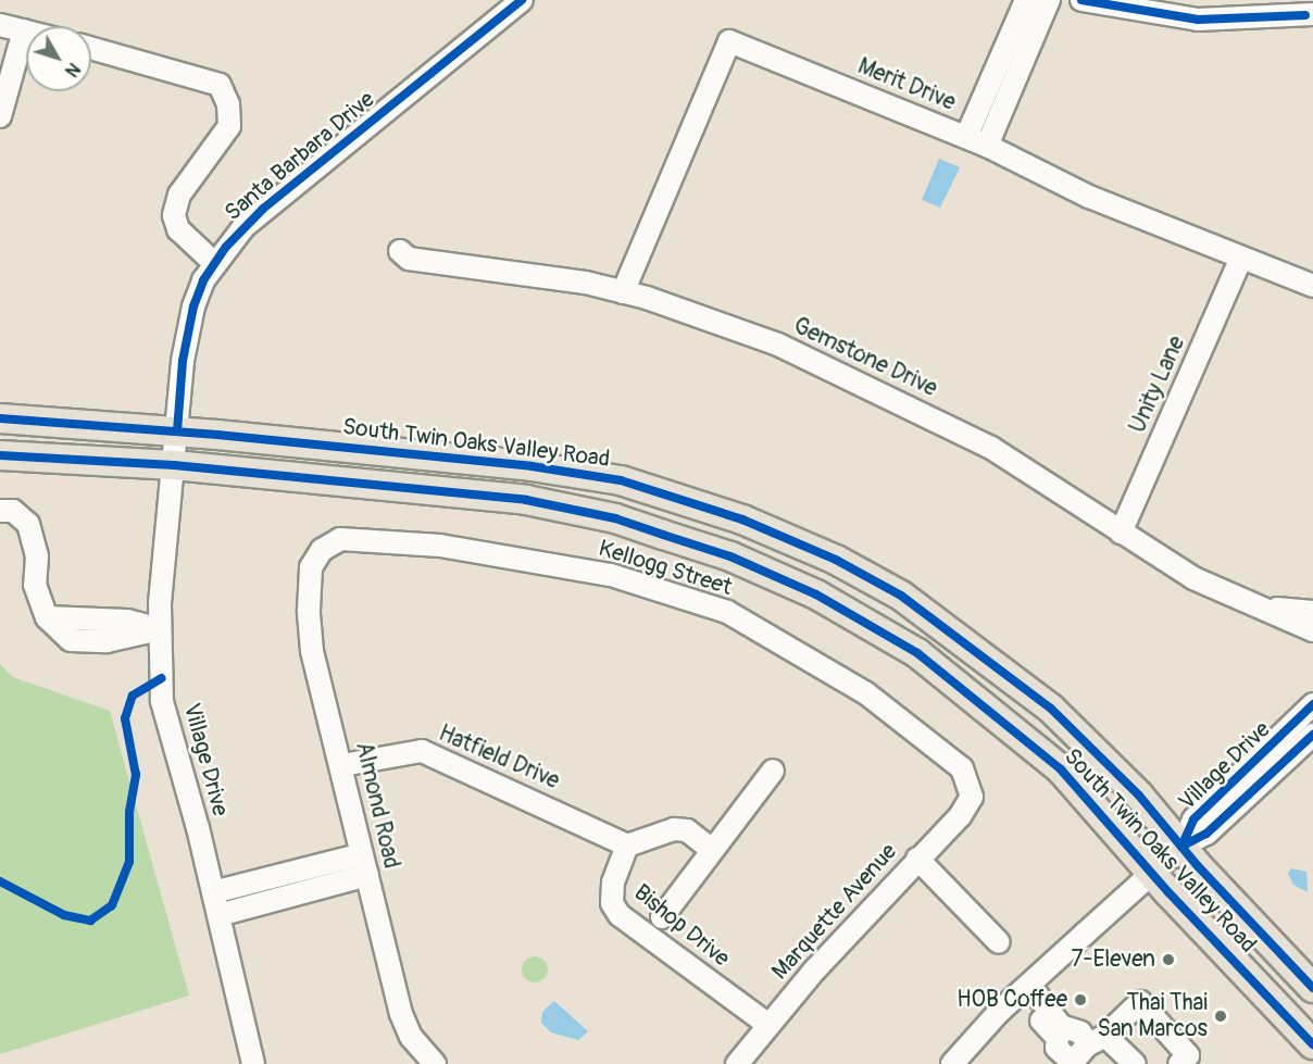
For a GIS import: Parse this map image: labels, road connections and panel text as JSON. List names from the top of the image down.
{
  "streets": {
    "main road": ["South Twin Oaks Valley Road"],
    "street": [
      "Merit Drive",
      "Santa Barbara Drive",
      "Gemstone Drive",
      "Unity Lane",
      "Kellogg Street",
      "Hatfield Drive",
      "Village Drive",
      "Almond Road",
      "Marquette Avenue",
      "Bishop Drive"
    ]
  },
  "crossings": [
    ["Merit Drive", "Gemstone Drive"],
    ["Merit Drive", "Unity Lane"],
    ["Santa Barbara Drive", "South Twin Oaks Valley Road"],
    ["Santa Barbara Drive", "Village Drive"],
    ["Gemstone Drive", "Unity Lane"],
    ["South Twin Oaks Valley Road", "Village Drive"],
    ["Kellogg Street", "Almond Road"],
    ["Kellogg Street", "Marquette Avenue"],
    ["Hatfield Drive", "Almond Road"],
    ["Hatfield Drive", "Bishop Drive"],
    ["Marquette Avenue", "Bishop Drive"]
  ],
  "places": ["7-Eleven", "HOB Coffee", "Thai Thai San Marcos"],
  "north": "bottom right"
}
